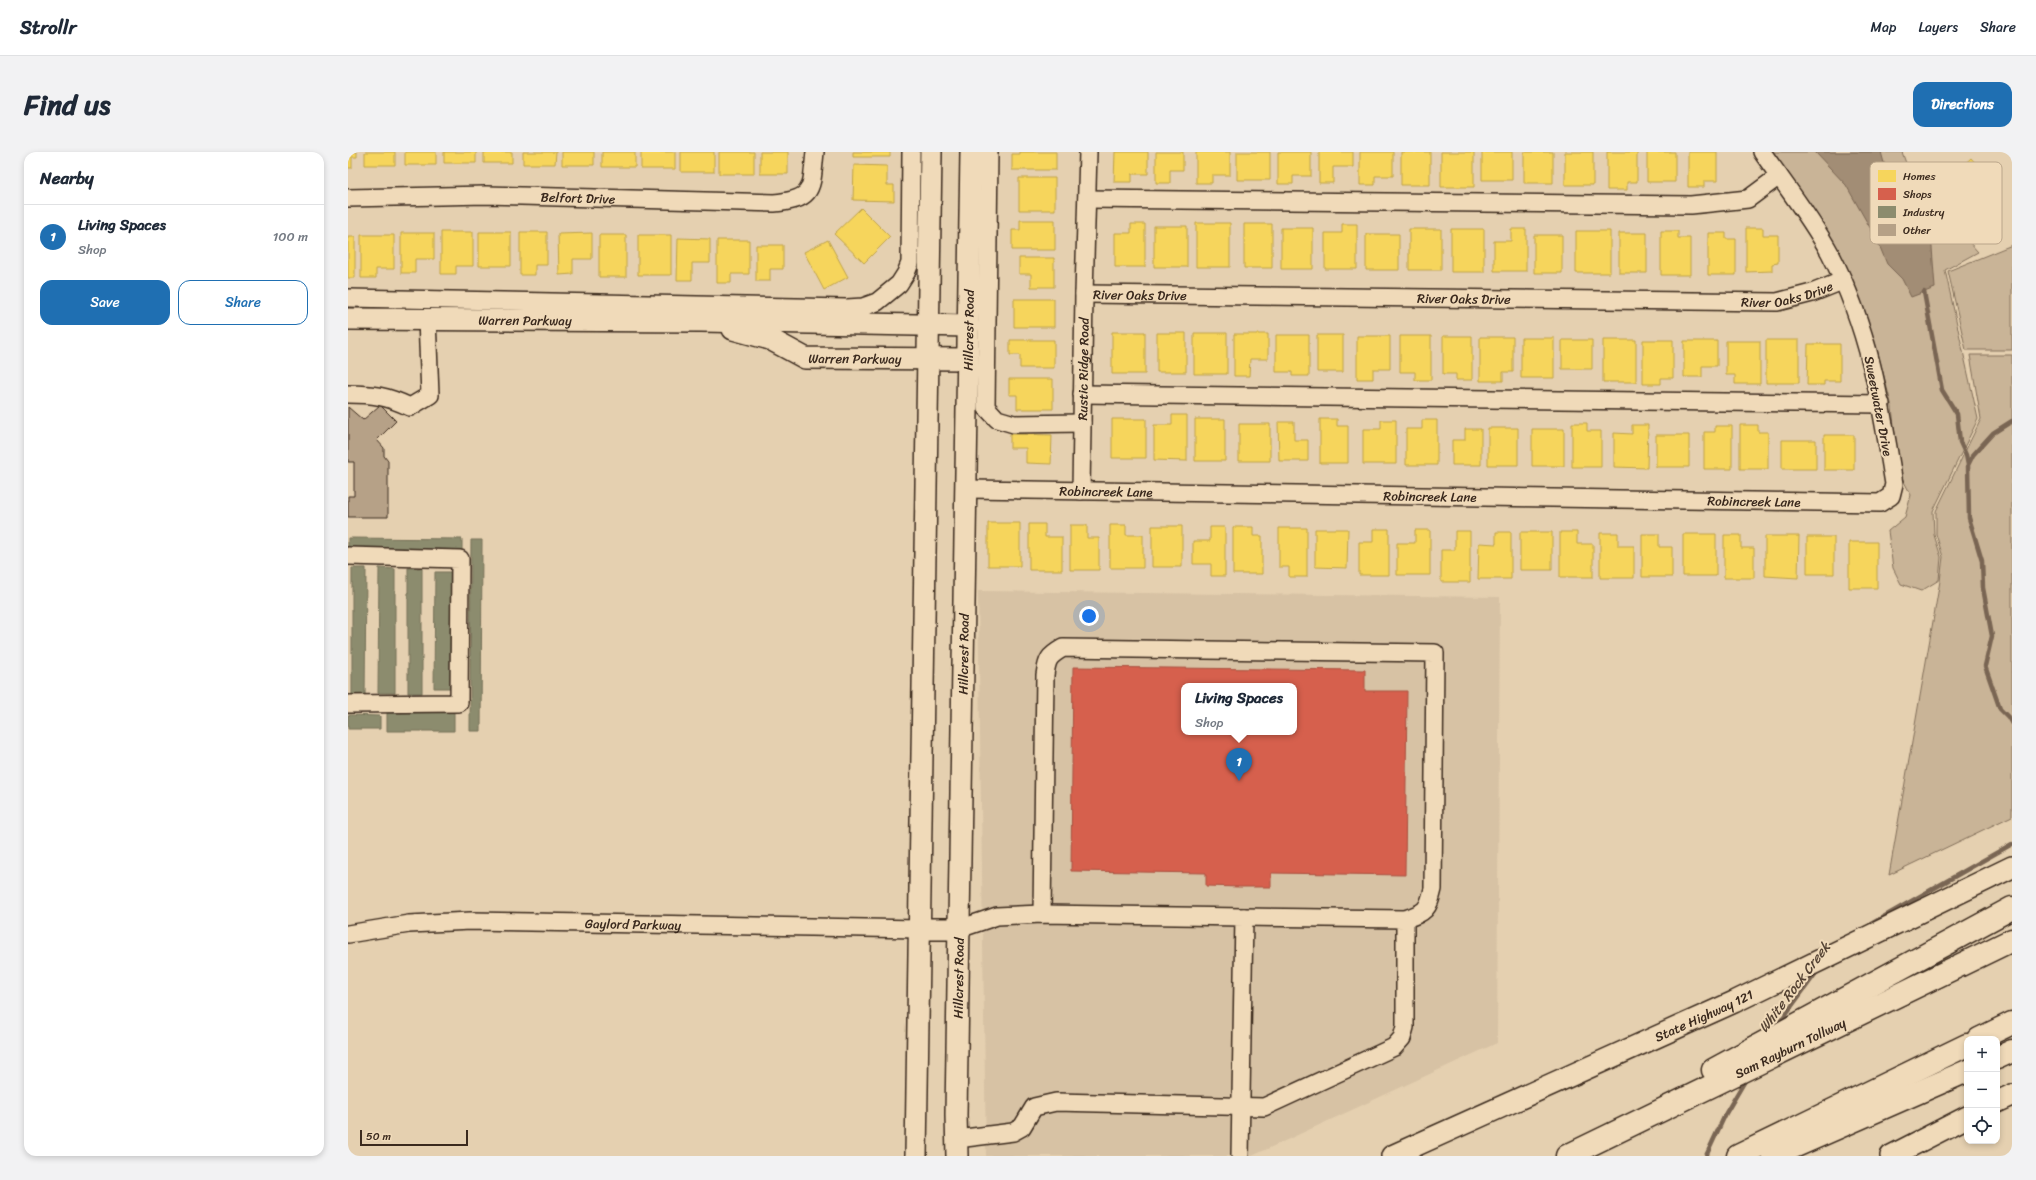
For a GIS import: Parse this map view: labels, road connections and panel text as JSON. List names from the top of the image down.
{
  "streets": {
    "highway": ["Sam Rayburn Tollway"],
    "main road": ["Warren Parkway", "Hillcrest Road", "State Highway 121"],
    "street": [
      "Belfort Drive",
      "River Oaks Drive",
      "Rustic Ridge Road",
      "Sweetwater Drive",
      "Robincreek Lane",
      "Gaylord Parkway"
    ]
  },
  "crossings": [
    ["River Oaks Drive", "Rustic Ridge Road"],
    ["River Oaks Drive", "Sweetwater Drive"],
    ["Warren Parkway", "Hillcrest Road"],
    ["Hillcrest Road", "Robincreek Lane"],
    ["Rustic Ridge Road", "Robincreek Lane"],
    ["Sweetwater Drive", "Robincreek Lane"]
  ],
  "water": ["White Rock Creek"],
  "legend": [
    "Homes",
    "Shops",
    "Industry",
    "Other"
  ],
  "scale_bar": "50 m",
  "page": {
    "header": "Strollr",
    "nav": ["Map", "Layers", "Share"],
    "title": "Find us",
    "buttons": [
      "Directions",
      ["Save", "Share"]
    ],
    "heading": "Nearby",
    "list": [
      {
        "mark": "1",
        "name": "Living Spaces",
        "note": "Shop",
        "value": "100 m"
      }
    ],
    "popup": ["Living Spaces", "Shop"],
    "pins": "1",
    "map_buttons": ["+", "−"],
    "scale": "50 m"
  }
}
